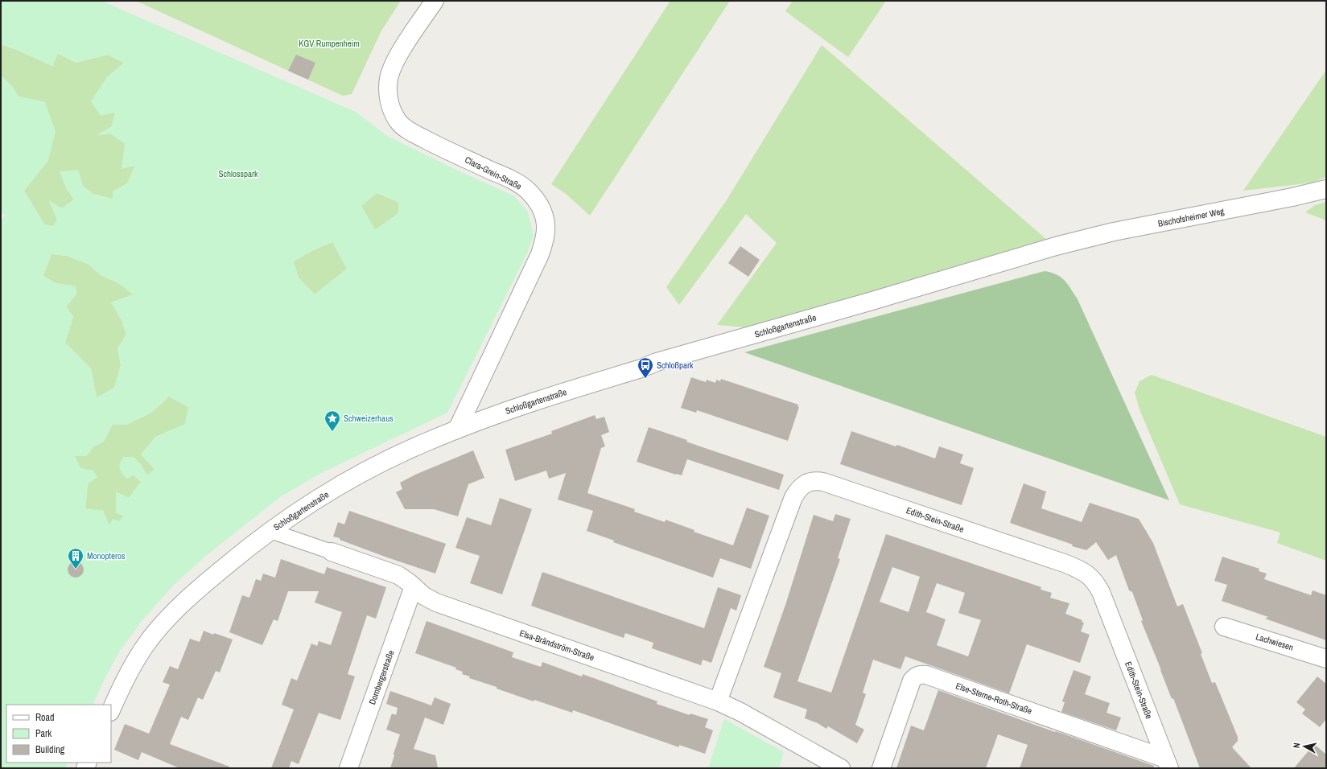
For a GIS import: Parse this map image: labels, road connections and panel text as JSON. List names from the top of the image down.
{
  "streets": {
    "street": [
      "Clara-Grein-Straße",
      "Bischofsheimer Weg",
      "Schloßgartenstraße",
      "Edith-Stein-Straße",
      "Lachwiesen",
      "Elsa-Brändström-Straße",
      "Dornbergerstraße",
      "Else-Sterne-Roth-Straße"
    ]
  },
  "crossings": [
    ["Clara-Grein-Straße", "Schloßgartenstraße"],
    ["Bischofsheimer Weg", "Schloßgartenstraße"],
    ["Schloßgartenstraße", "Elsa-Brändström-Straße"],
    ["Edith-Stein-Straße", "Elsa-Brändström-Straße"],
    ["Edith-Stein-Straße", "Else-Sterne-Roth-Straße"],
    ["Elsa-Brändström-Straße", "Dornbergerstraße"]
  ],
  "parks": ["KGV Rumpenheim", "Schlosspark"],
  "places": {
    "bus stop": ["Schloßpark"],
    "place": ["Schweizerhaus"],
    "building": ["Monopteros"]
  },
  "legend": ["Road", "Park", "Building"],
  "north": "left"
}
